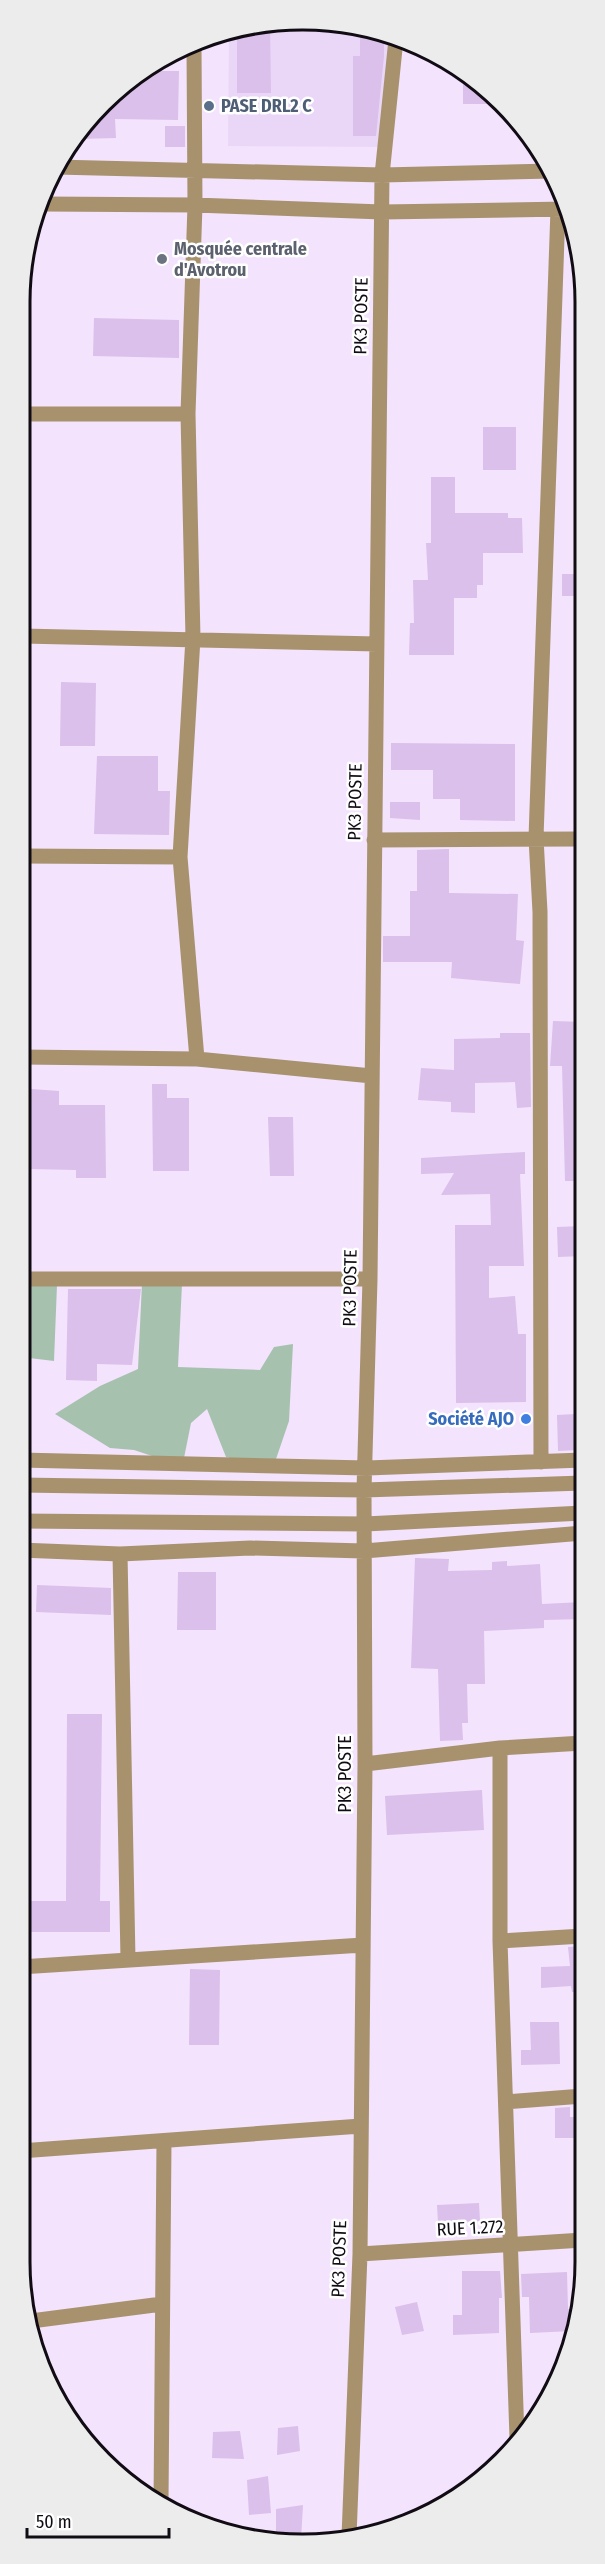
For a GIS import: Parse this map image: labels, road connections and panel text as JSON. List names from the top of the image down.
{
  "streets": {
    "street": ["PK3 POSTE", "RUE 1.272"]
  },
  "crossings": [
    ["PK3 POSTE", "RUE 1.272"]
  ],
  "places": ["PASE DRL2 C", "Mosquée centrale d'Avotrou", "Société AJO"],
  "scale_bar": "50 m"
}
